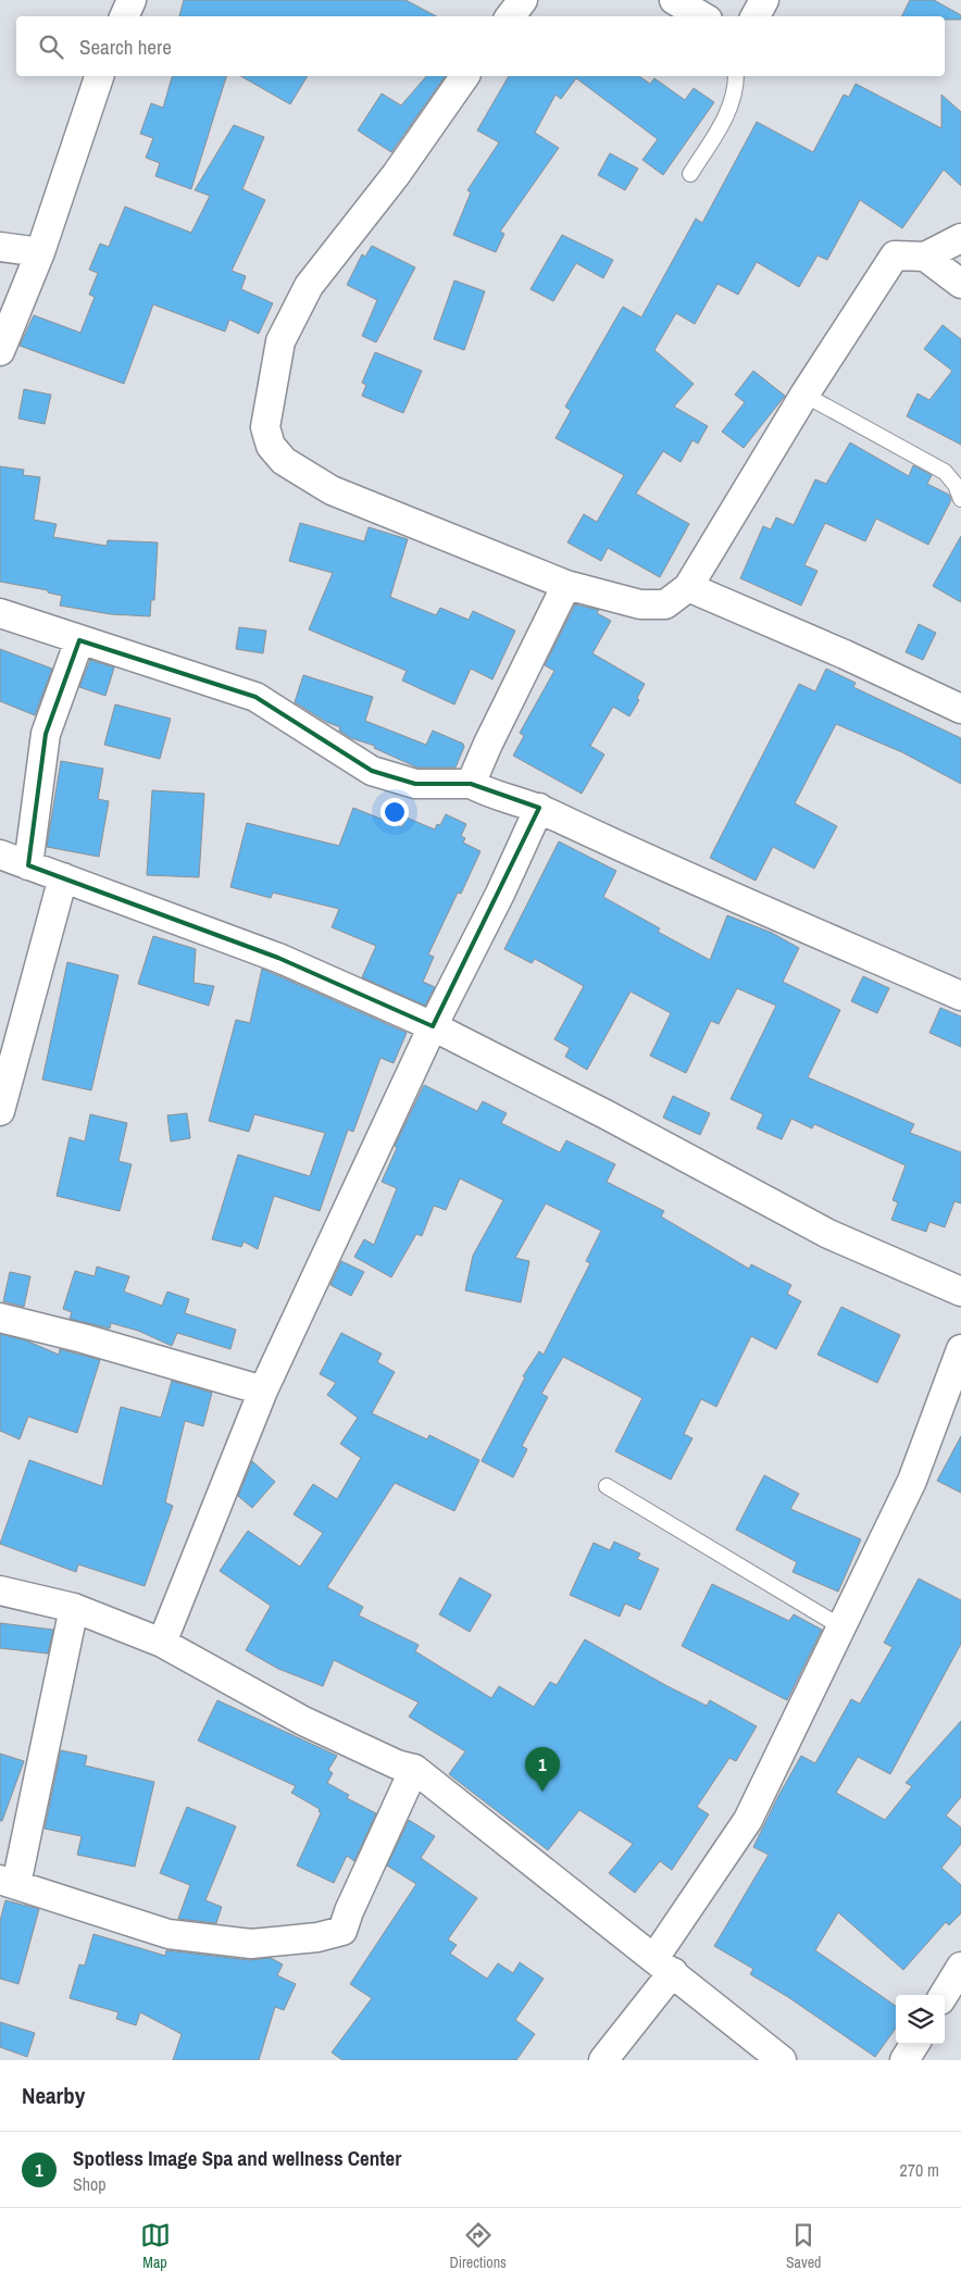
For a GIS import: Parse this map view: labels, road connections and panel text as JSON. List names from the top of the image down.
{
  "page": {
    "search": "Search here",
    "pins": "1",
    "heading": "Nearby",
    "list": [
      {
        "mark": "1",
        "name": "Spotless Image Spa and wellness Center",
        "note": "Shop",
        "value": "270 m"
      }
    ],
    "nav": ["Map", "Directions", "Saved"]
  }
}
